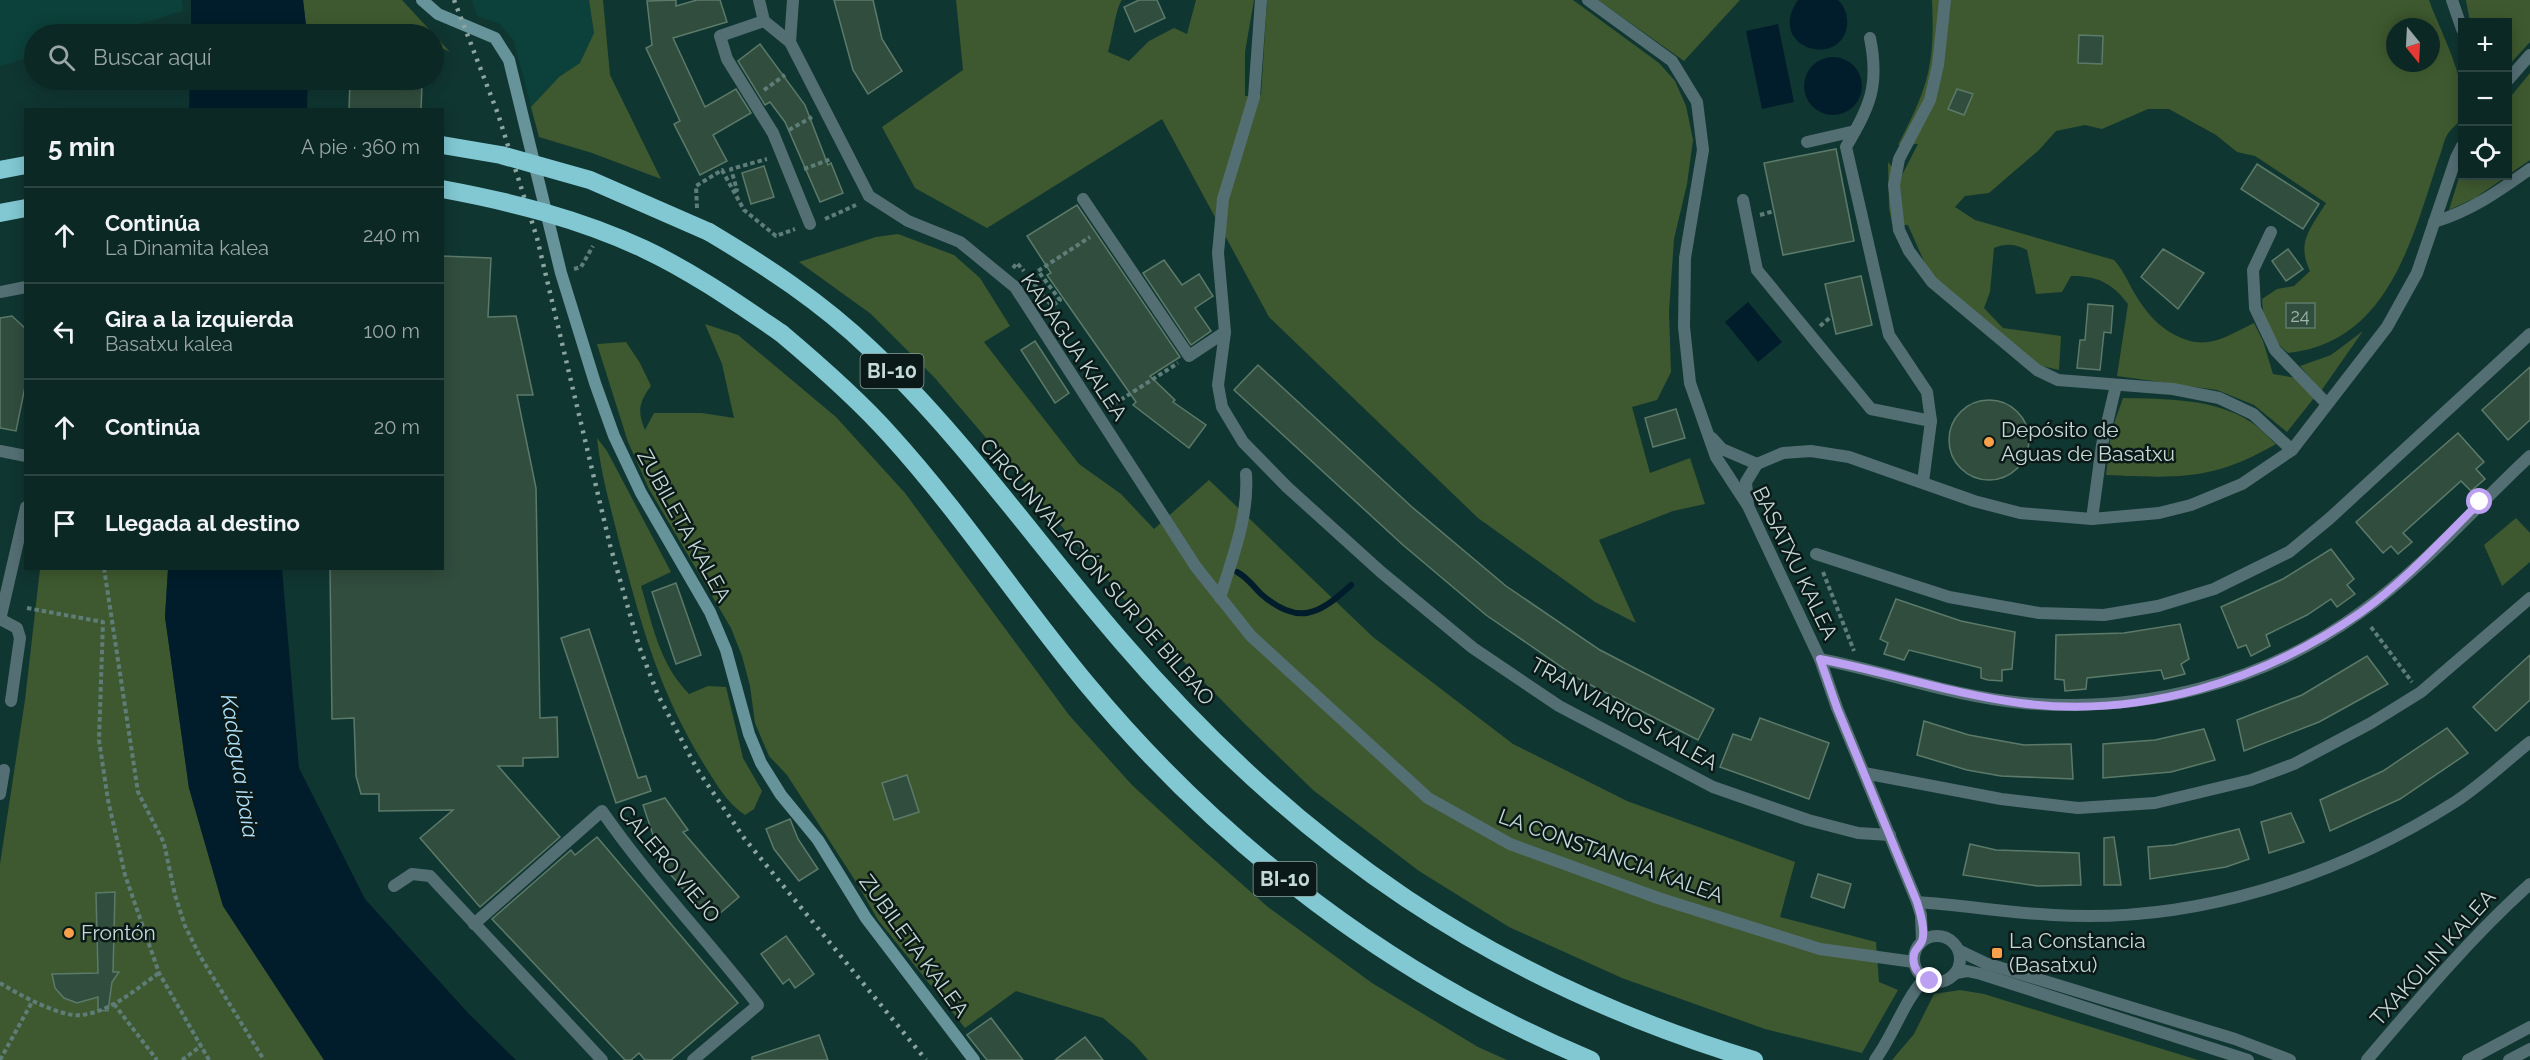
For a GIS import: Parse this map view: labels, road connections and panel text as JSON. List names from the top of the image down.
{
  "streets": {
    "highway": ["BI-10", "CIRCUNVALACIÓN SUR DE BILBAO"],
    "street": [
      "KADAGUA KALEA",
      "ZUBILETA KALEA",
      "BASATXU KALEA",
      "TRANVIARIOS KALEA",
      "LA CONSTANCIA KALEA",
      "CALERO VIEJO",
      "TXAKOLIN KALEA"
    ]
  },
  "crossings": [
    ["KADAGUA KALEA", "LA CONSTANCIA KALEA"],
    ["BASATXU KALEA", "TRANVIARIOS KALEA"],
    ["BASATXU KALEA", "LA CONSTANCIA KALEA"]
  ],
  "water": ["Kadagua ibaia"],
  "places": {
    "other": ["Depósito de Aguas de Basatxu", "Frontón"],
    "transit": ["La Constancia (Basatxu)"]
  },
  "house_numbers": ["24"],
  "north": "bottom",
  "page": {
    "map_buttons": ["+", "−"],
    "search": "Buscar aquí",
    "heading": ["5 min", "A pie · 360 m"],
    "list": [
      ["Continúa", "La Dinamita kalea", "240 m"],
      ["Gira a la izquierda", "Basatxu kalea", "100 m"],
      ["Continúa", "20 m"],
      "Llegada al destino"
    ]
  }
}
